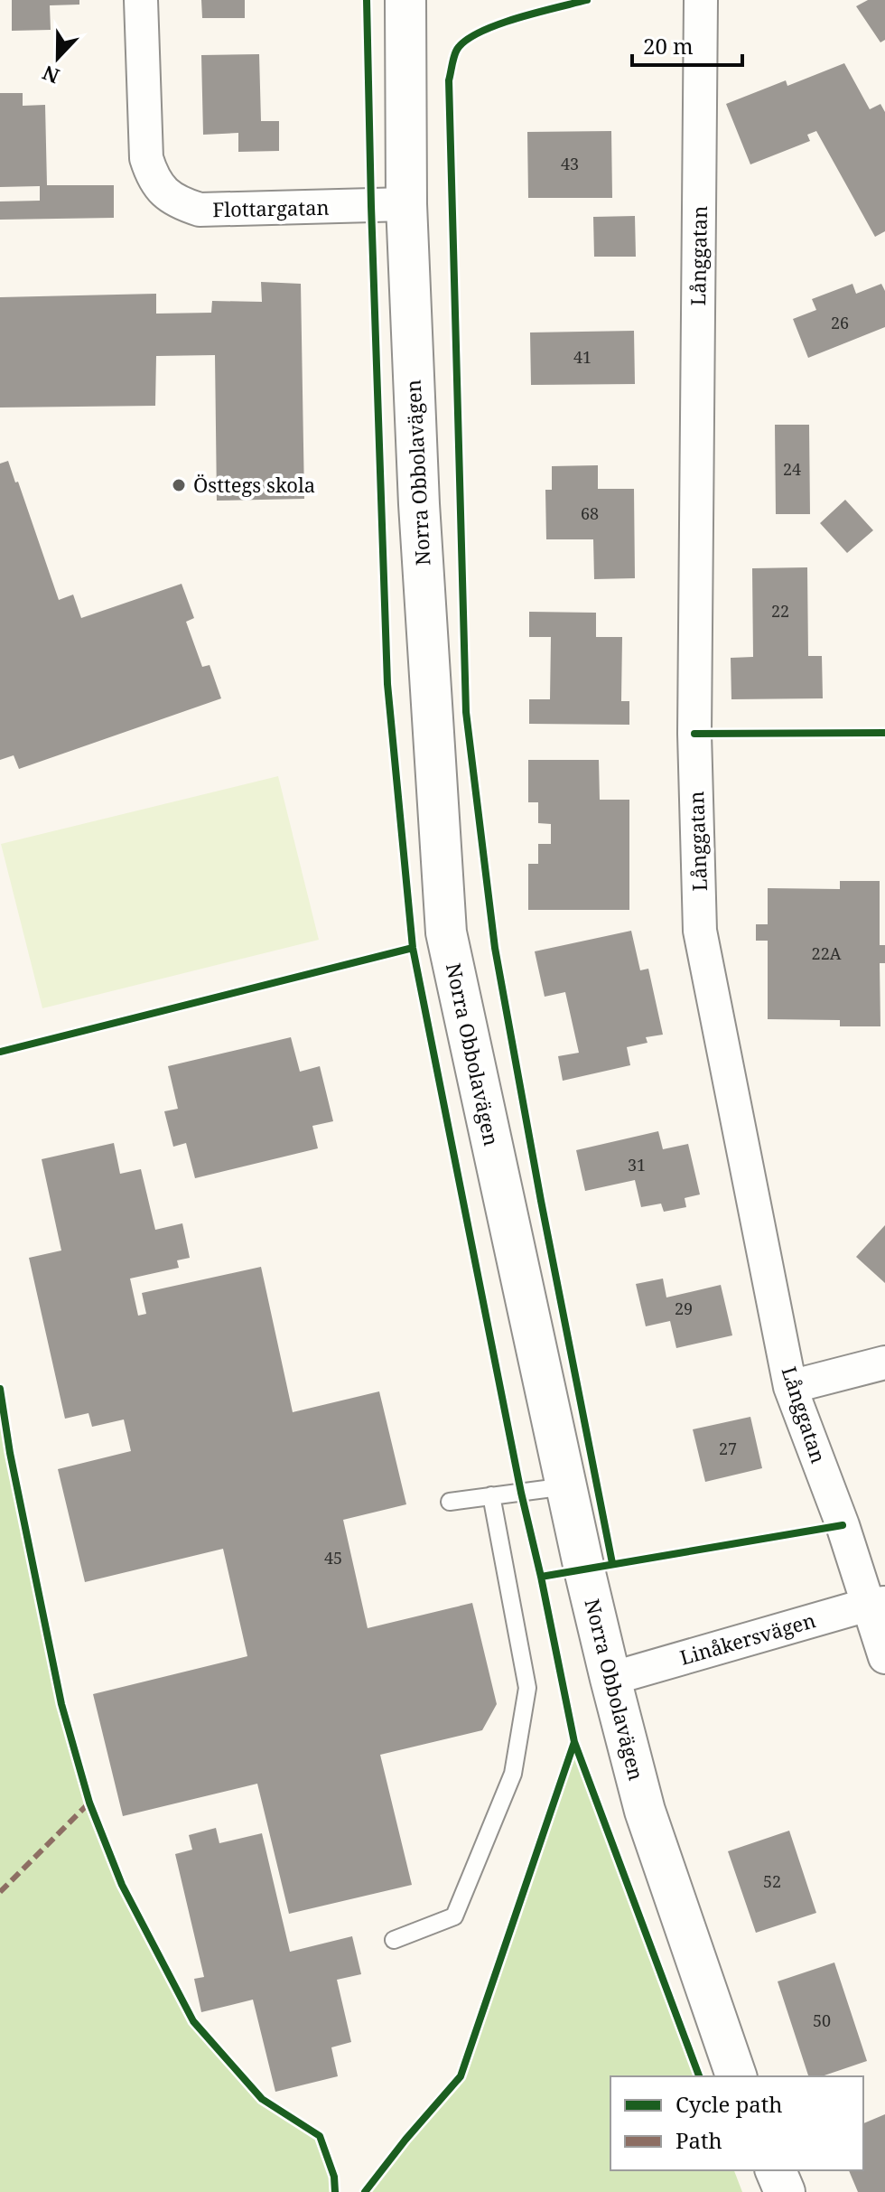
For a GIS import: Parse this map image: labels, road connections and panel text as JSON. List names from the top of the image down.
{
  "streets": {
    "street": [
      "Flottargatan",
      "Långgatan",
      "Norra Obbolavägen",
      "Linåkersvägen"
    ]
  },
  "crossings": [
    ["Flottargatan", "Norra Obbolavägen"],
    ["Långgatan", "Linåkersvägen"],
    ["Norra Obbolavägen", "Linåkersvägen"]
  ],
  "places": ["Östtegs skola"],
  "house_numbers": [
    "43",
    "26",
    "41",
    "24",
    "68",
    "22",
    "22A",
    "31",
    "29",
    "27",
    "45",
    "52",
    "50"
  ],
  "legend": ["Cycle path", "Path"],
  "scale_bar": "20 m",
  "north": "bottom"
}
